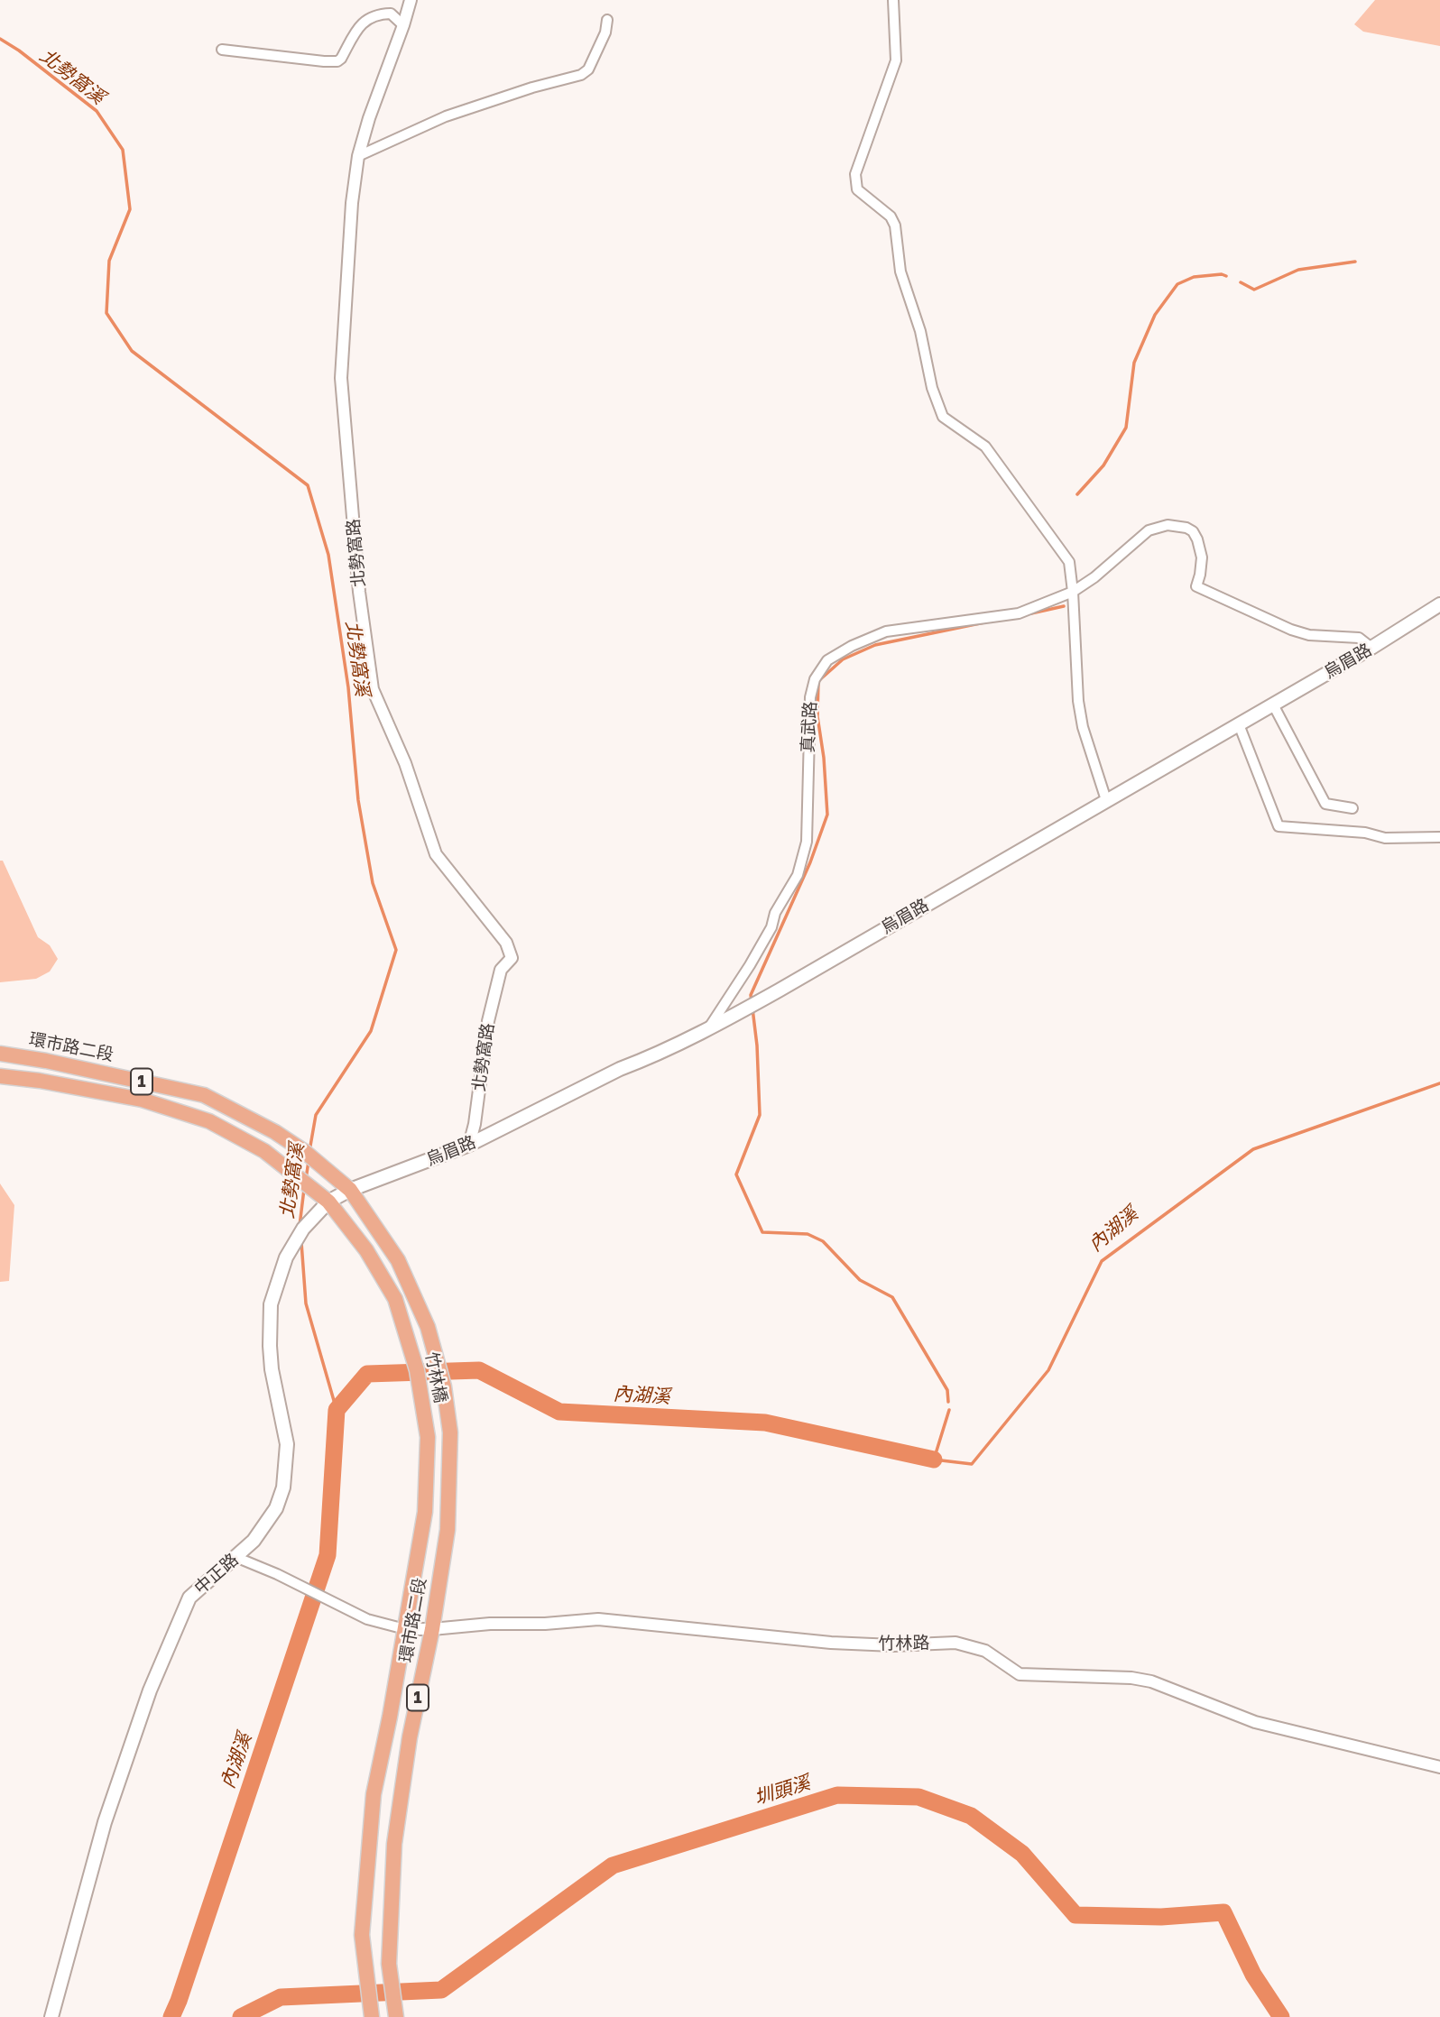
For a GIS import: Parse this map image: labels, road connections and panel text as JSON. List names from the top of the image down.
{
  "streets": {
    "main road": [
      "烏眉路",
      "環市路二段",
      "1",
      "竹林橋",
      "中正路"
    ],
    "street": ["北勢窩路", "真武路", "竹林路"]
  },
  "crossings": [
    ["北勢窩路", "烏眉路"],
    ["烏眉路", "真武路"],
    ["烏眉路", "環市路二段"],
    ["烏眉路", "竹林橋"],
    ["烏眉路", "中正路"],
    ["環市路二段", "竹林橋"],
    ["環市路二段", "中正路"],
    ["環市路二段", "竹林路"],
    ["1", "竹林橋"],
    ["1", "中正路"],
    ["竹林橋", "中正路"],
    ["中正路", "竹林路"]
  ],
  "water": ["北勢窩溪", "內湖溪", "圳頭溪"]
}
